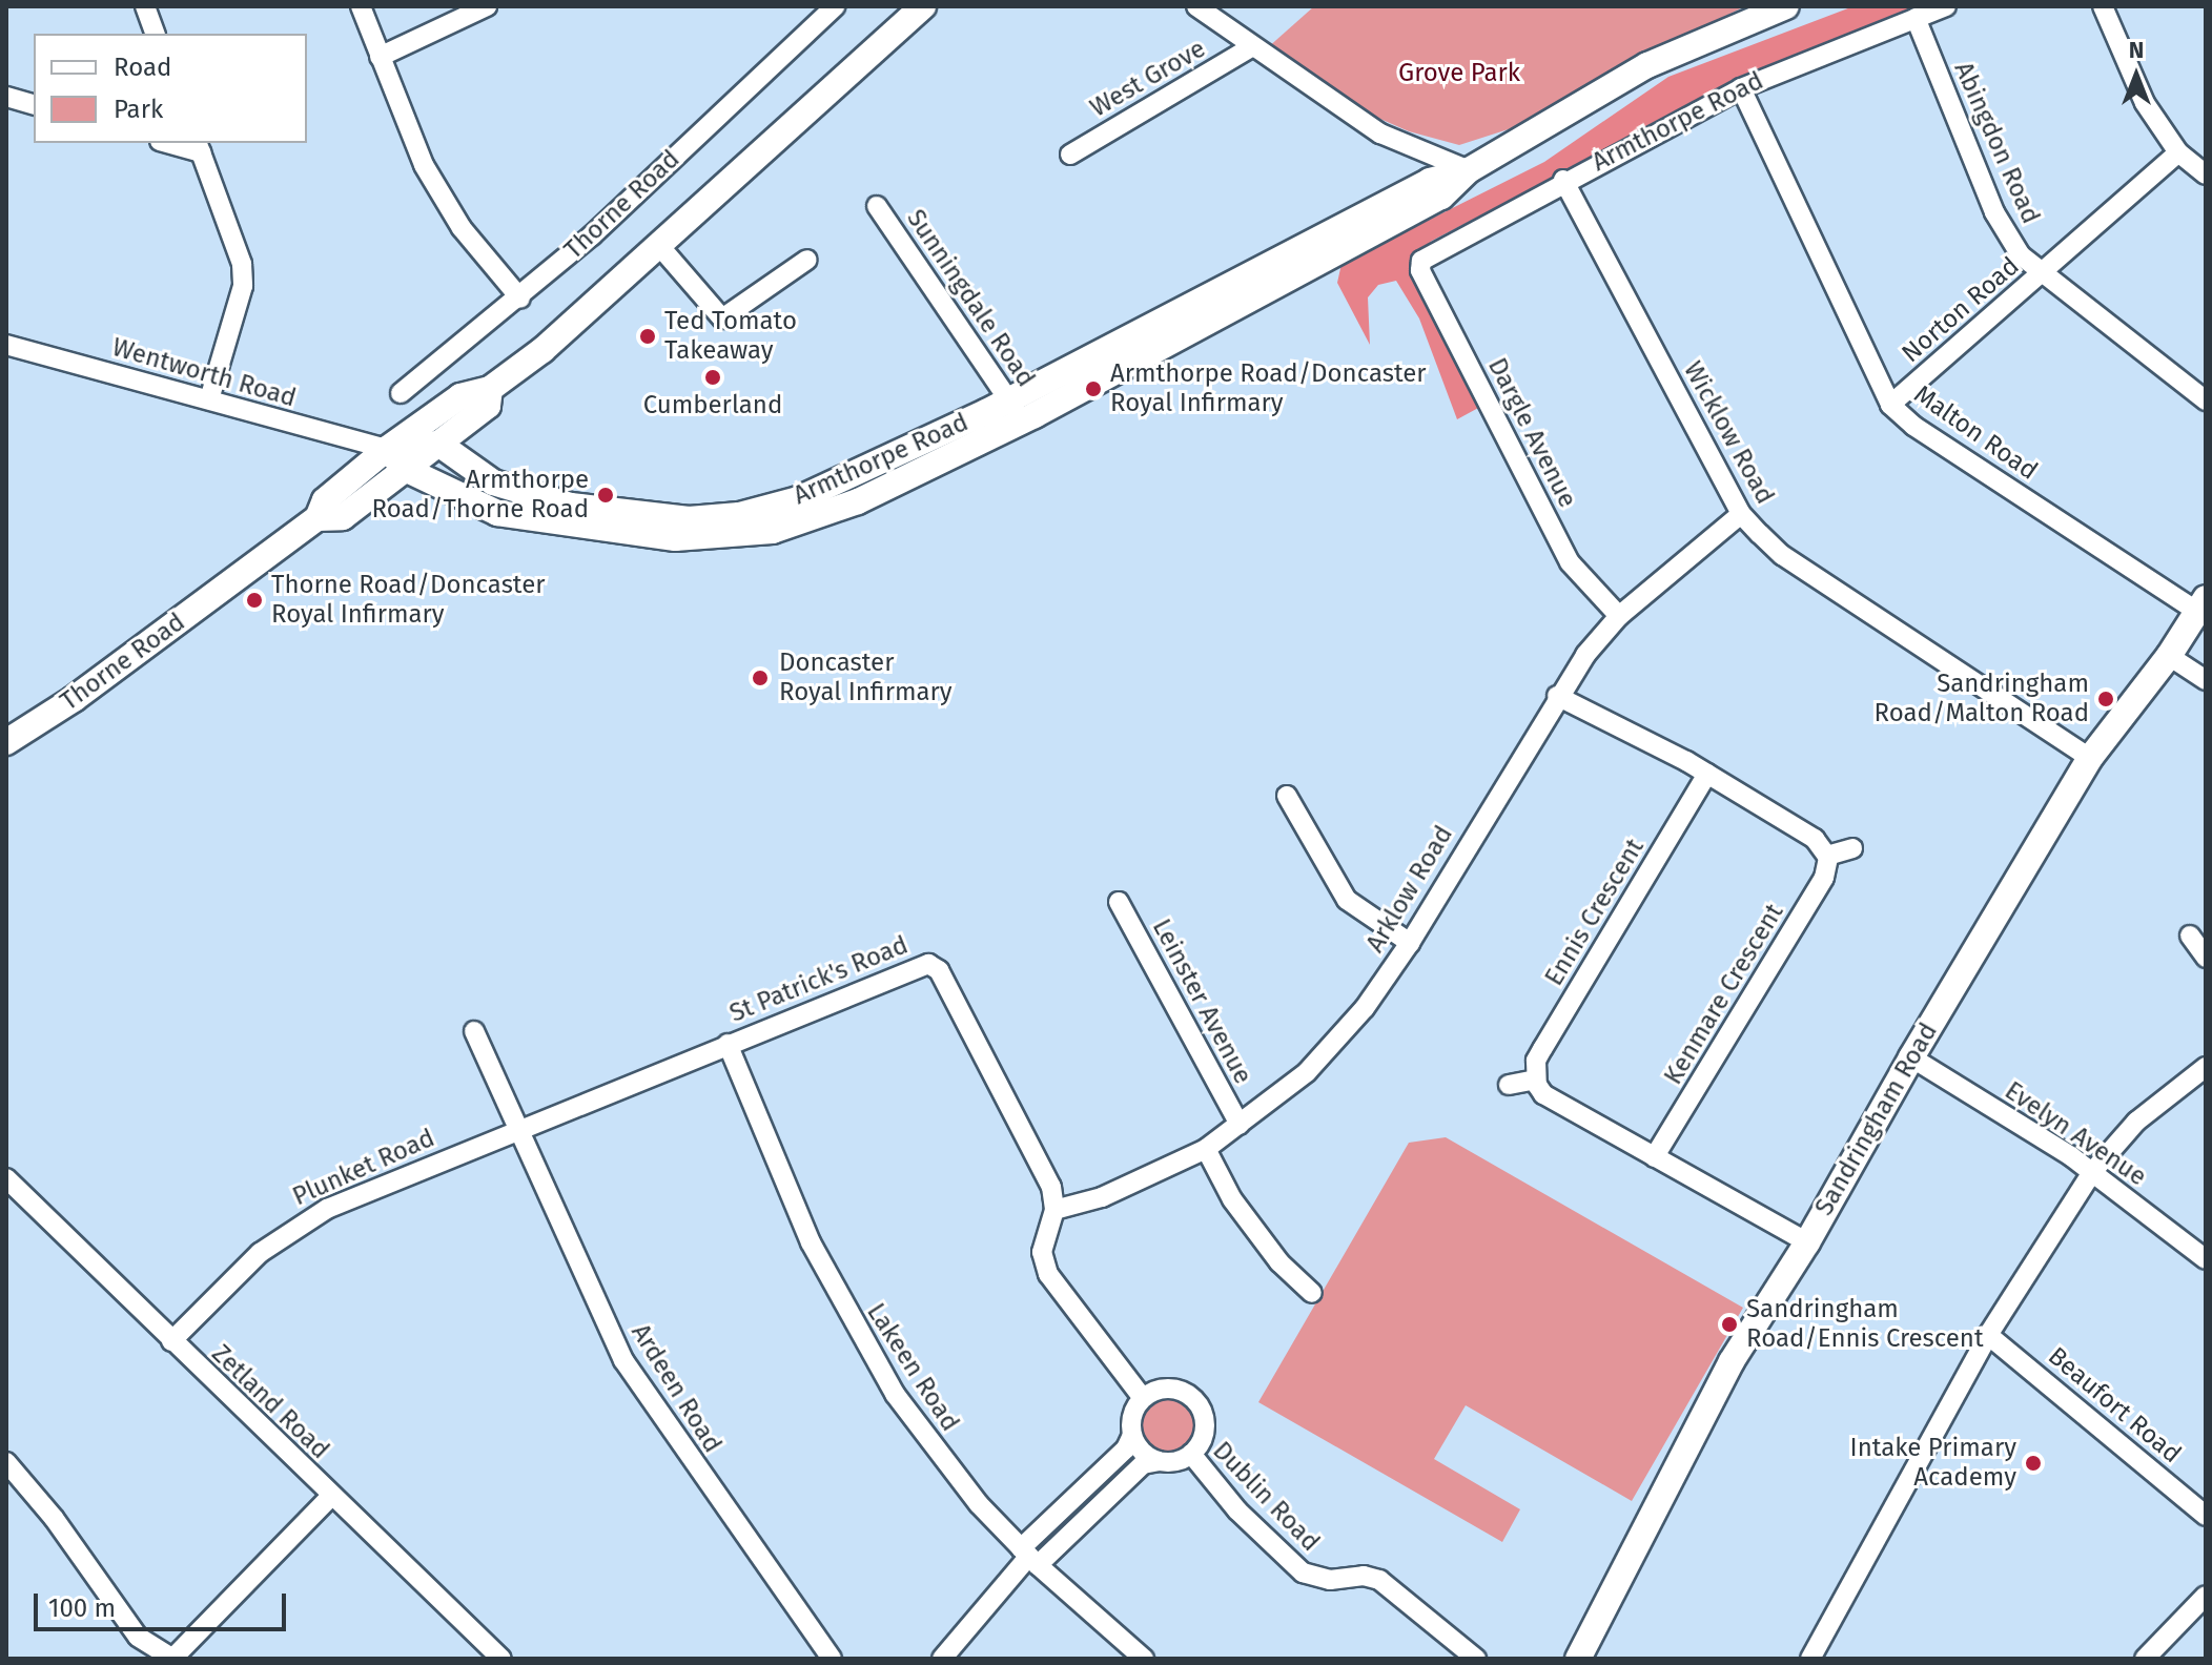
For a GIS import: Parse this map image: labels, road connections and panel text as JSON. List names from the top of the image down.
{
  "streets": {
    "street": [
      "West Grove",
      "Armthorpe Road",
      "Abingdon Road",
      "Thorne Road",
      "Sunningdale Road",
      "Norton Road",
      "Wentworth Road",
      "Dargle Avenue",
      "Wicklow Road",
      "Malton Road",
      "Arklow Road",
      "Ennis Crescent",
      "St Patrick's Road",
      "Kenmare Crescent",
      "Leinster Avenue",
      "Sandringham Road",
      "Evelyn Avenue",
      "Plunket Road",
      "Lakeen Road",
      "Ardeen Road",
      "Zetland Road",
      "Beaufort Road",
      "Dublin Road"
    ]
  },
  "crossings": [
    ["Armthorpe Road", "Abingdon Road"],
    ["Armthorpe Road", "Thorne Road"],
    ["Armthorpe Road", "Sunningdale Road"],
    ["Armthorpe Road", "Wentworth Road"],
    ["Armthorpe Road", "Dargle Avenue"],
    ["Armthorpe Road", "Wicklow Road"],
    ["Armthorpe Road", "Malton Road"],
    ["Abingdon Road", "Norton Road"],
    ["Thorne Road", "Wentworth Road"],
    ["Norton Road", "Malton Road"],
    ["Dargle Avenue", "Arklow Road"],
    ["Wicklow Road", "Arklow Road"],
    ["Wicklow Road", "Sandringham Road"],
    ["Malton Road", "Sandringham Road"],
    ["Arklow Road", "St Patrick's Road"],
    ["Arklow Road", "Leinster Avenue"],
    ["St Patrick's Road", "Plunket Road"],
    ["St Patrick's Road", "Lakeen Road"],
    ["St Patrick's Road", "Ardeen Road"],
    ["Sandringham Road", "Evelyn Avenue"],
    ["Plunket Road", "Ardeen Road"],
    ["Plunket Road", "Zetland Road"]
  ],
  "parks": ["Grove Park"],
  "places": [
    "Ted Tomato Takeaway",
    "Cumberland",
    "Armthorpe Road/Doncaster Royal Infirmary",
    "Armthorpe Road/Thorne Road",
    "Thorne Road/Doncaster Royal Infirmary",
    "Doncaster Royal Infirmary",
    "Sandringham Road/Malton Road",
    "Sandringham Road/Ennis Crescent",
    "Intake Primary Academy"
  ],
  "legend": ["Road", "Park"],
  "scale_bar": "100 m",
  "north": "top"
}
